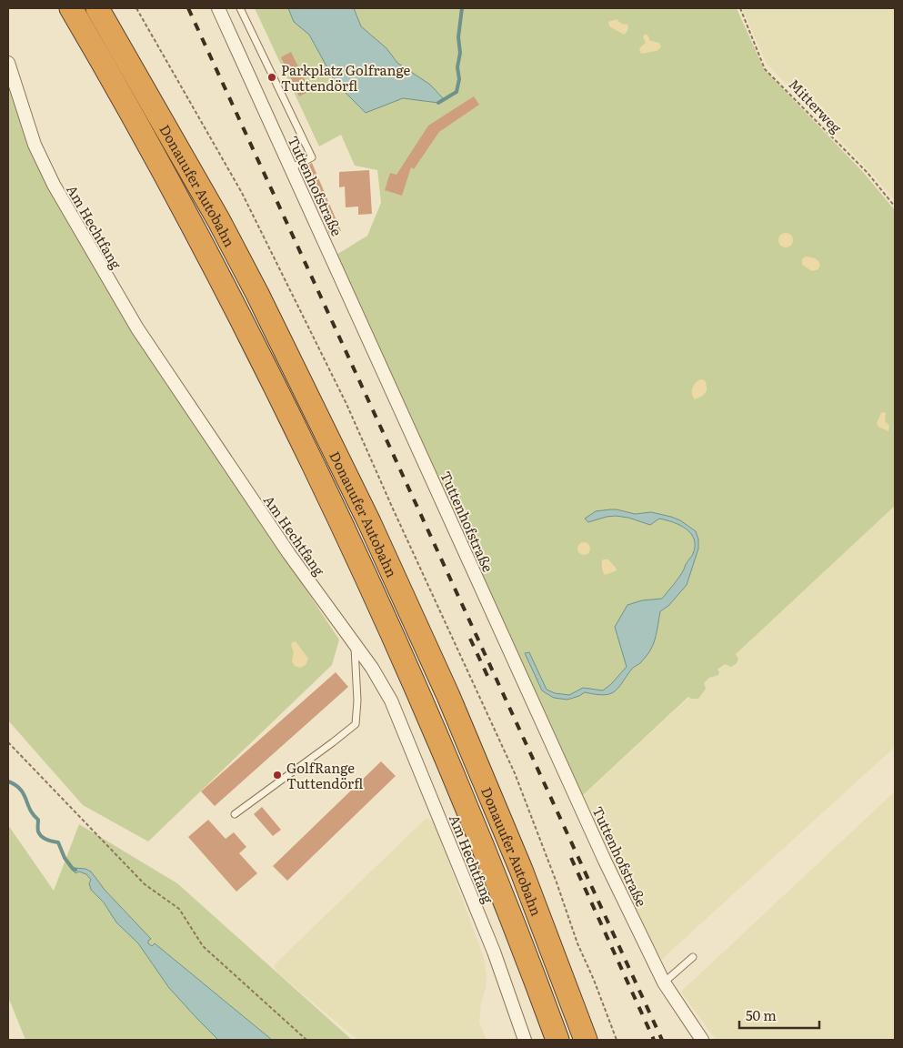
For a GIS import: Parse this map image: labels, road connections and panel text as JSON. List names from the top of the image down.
{
  "streets": {
    "highway": ["Donauufer Autobahn"],
    "street": ["Tuttenhofstraße", "Am Hechtfang"],
    "path": ["Mitterweg"]
  },
  "places": ["Parkplatz Golfrange Tuttendörfl", "GolfRange Tuttendörfl"],
  "scale_bar": "50 m"
}
